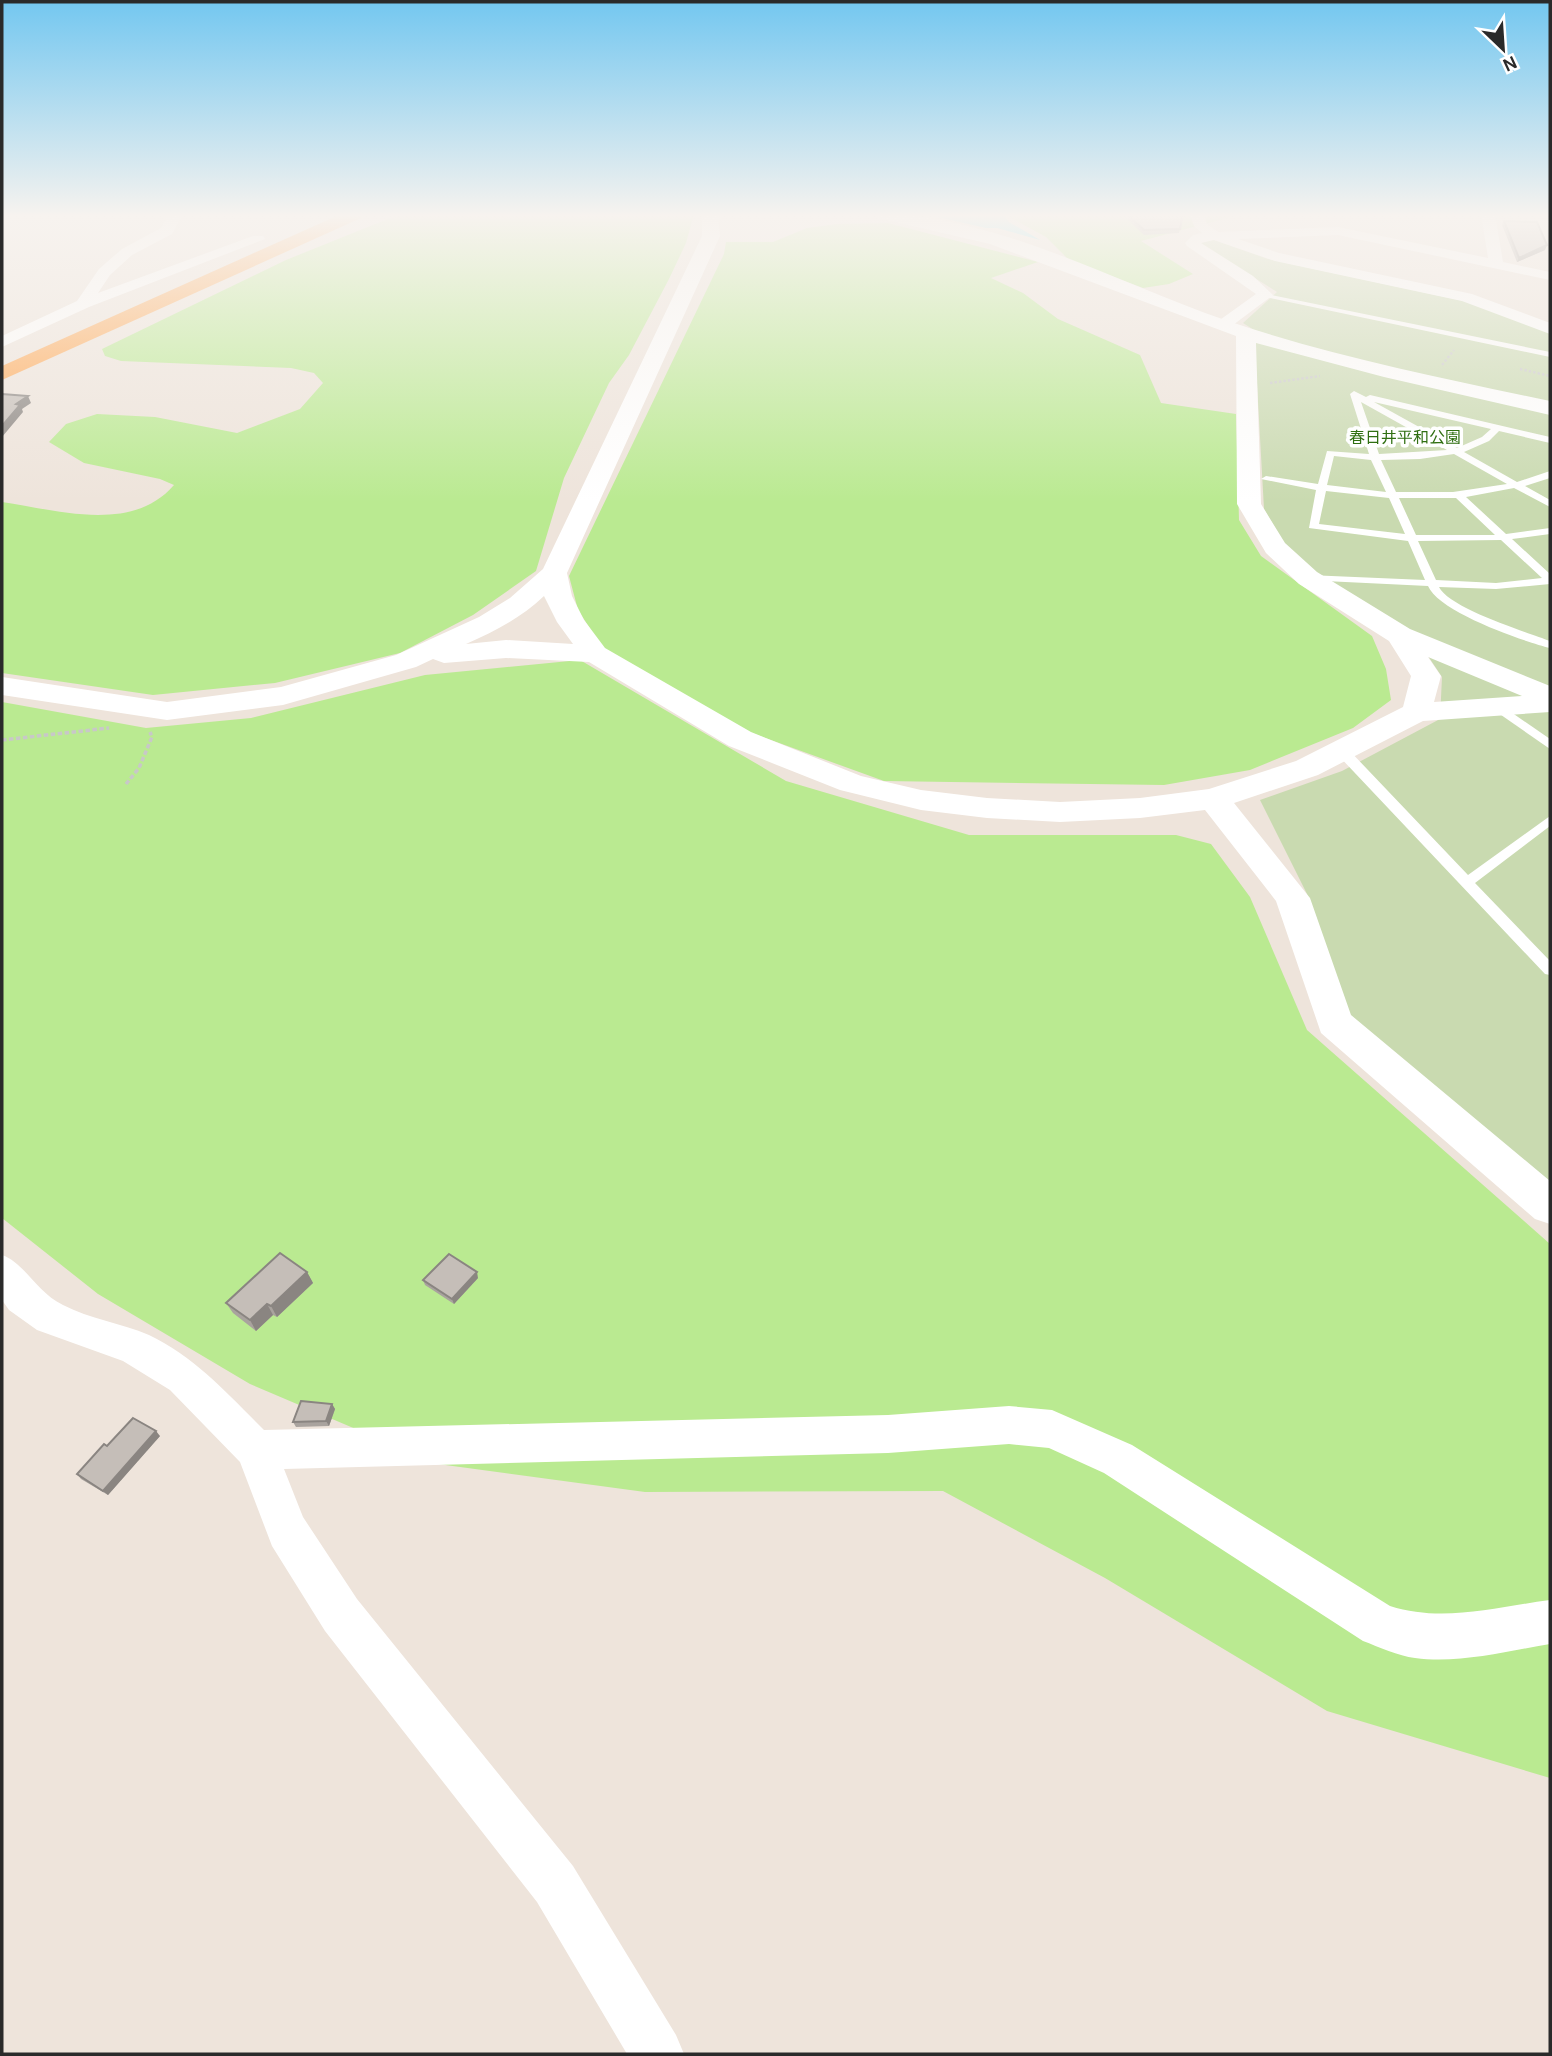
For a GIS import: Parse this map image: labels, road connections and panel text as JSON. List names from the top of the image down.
{
  "parks": ["春日井平和公園"],
  "north": "bottom right"
}
